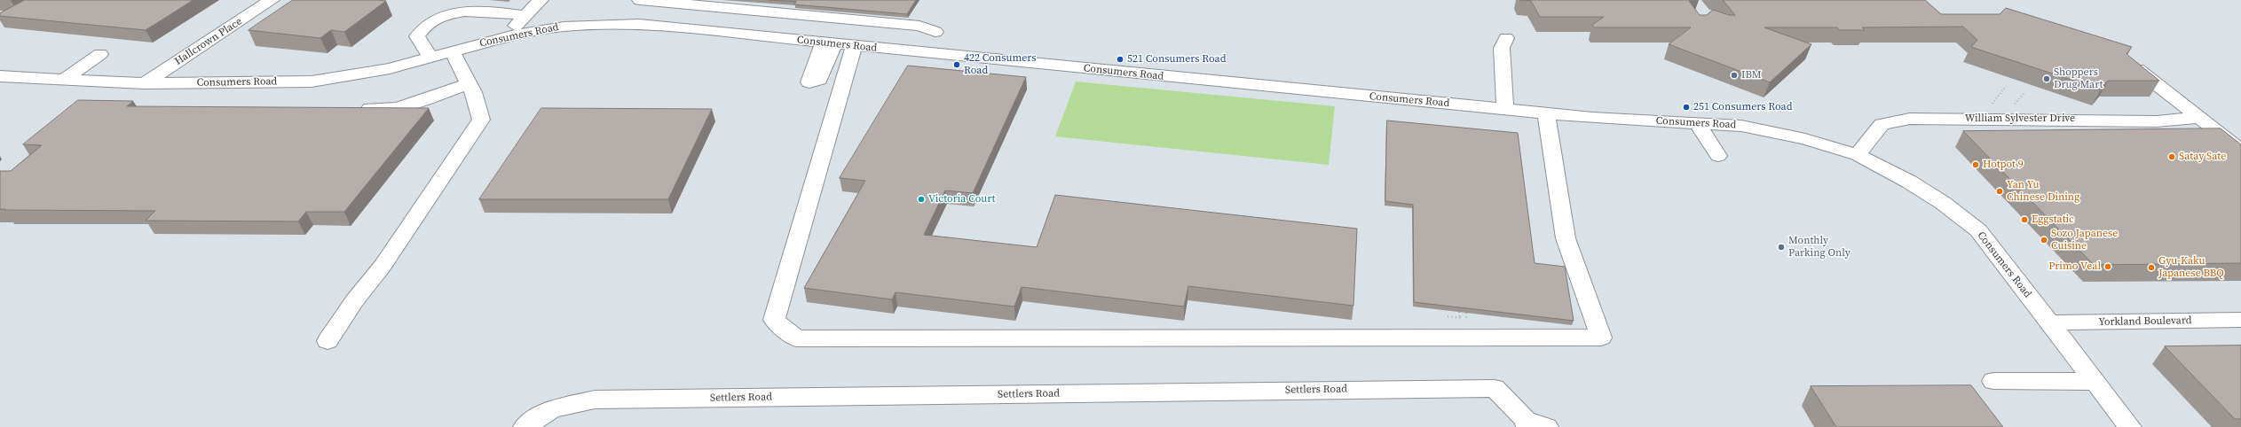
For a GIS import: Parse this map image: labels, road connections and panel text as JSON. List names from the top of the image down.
{
  "streets": {
    "street": [
      "Consumers Road",
      "Hallcrown Place",
      "William Sylvester Drive",
      "Yorkland Boulevard",
      "Settlers Road"
    ]
  },
  "crossings": [
    ["Consumers Road", "Hallcrown Place"],
    ["Consumers Road", "William Sylvester Drive"],
    ["Consumers Road", "Yorkland Boulevard"]
  ],
  "places": [
    "521 Consumers Road",
    "422 Consumers Road",
    "IBM",
    "Shoppers Drug Mart",
    "251 Consumers Road",
    "Satay Sate",
    "Hotpot 9",
    "Yan Yu Chinese Dining",
    "Victoria Court",
    "Eggstatic",
    "Sozo Japanese Cuisine",
    "Monthly Parking Only",
    "Primo Veal",
    "Gyu-Kaku Japanese BBQ"
  ]
}
